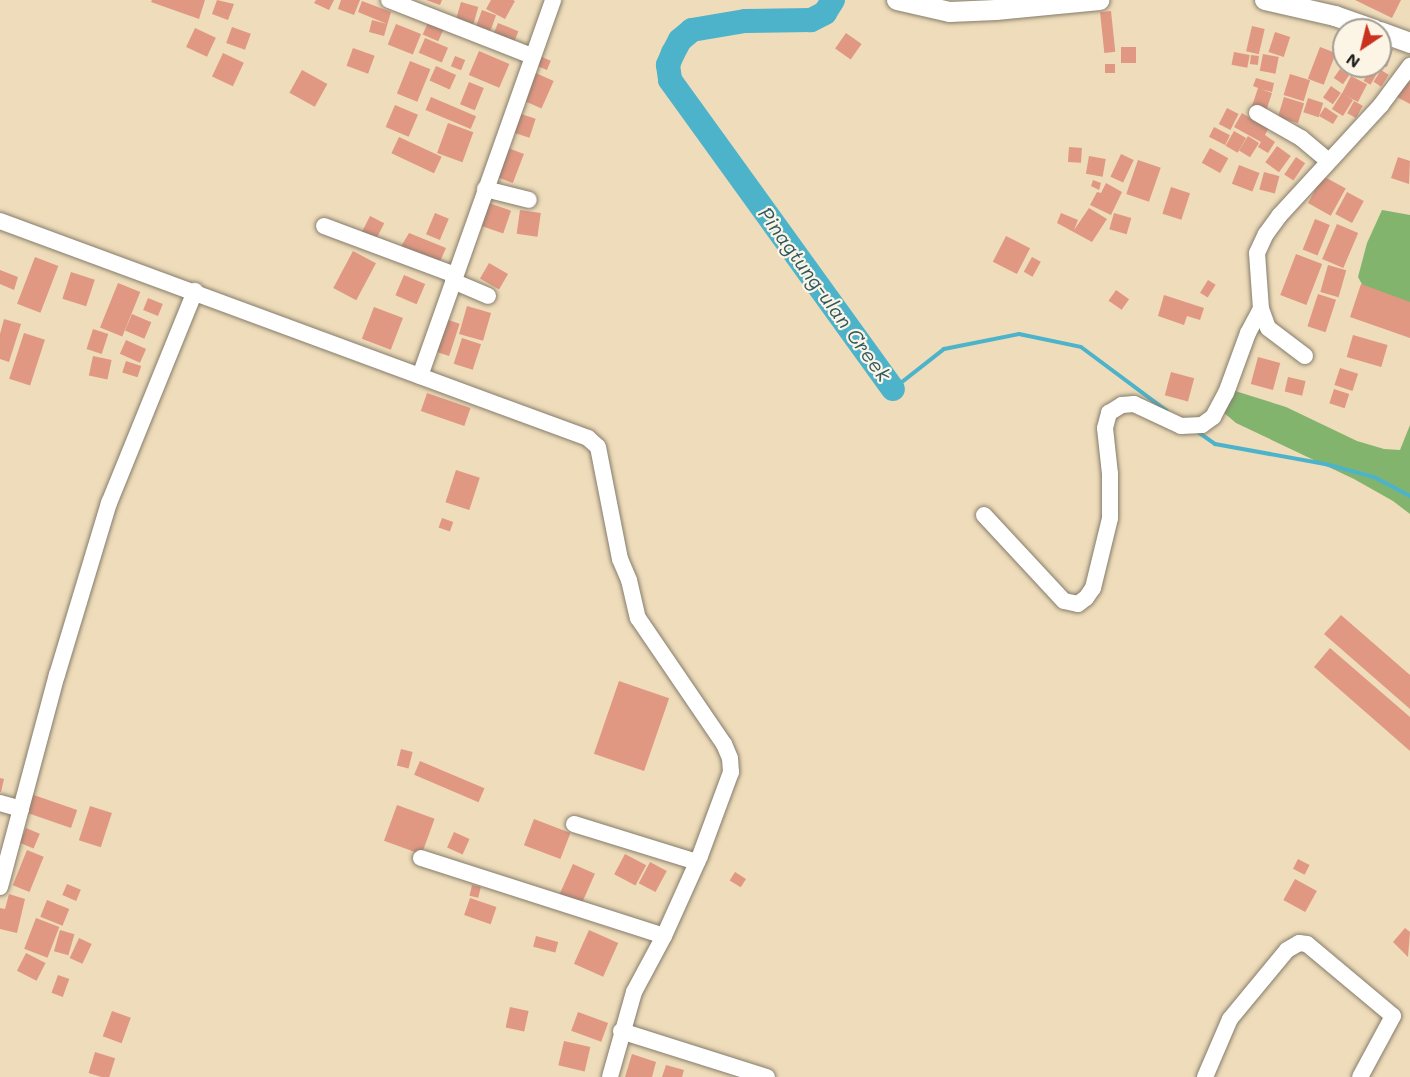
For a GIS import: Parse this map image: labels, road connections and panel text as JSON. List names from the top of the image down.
{
  "water": ["Pinagtung-ulan Creek"],
  "north": "bottom left"
}
